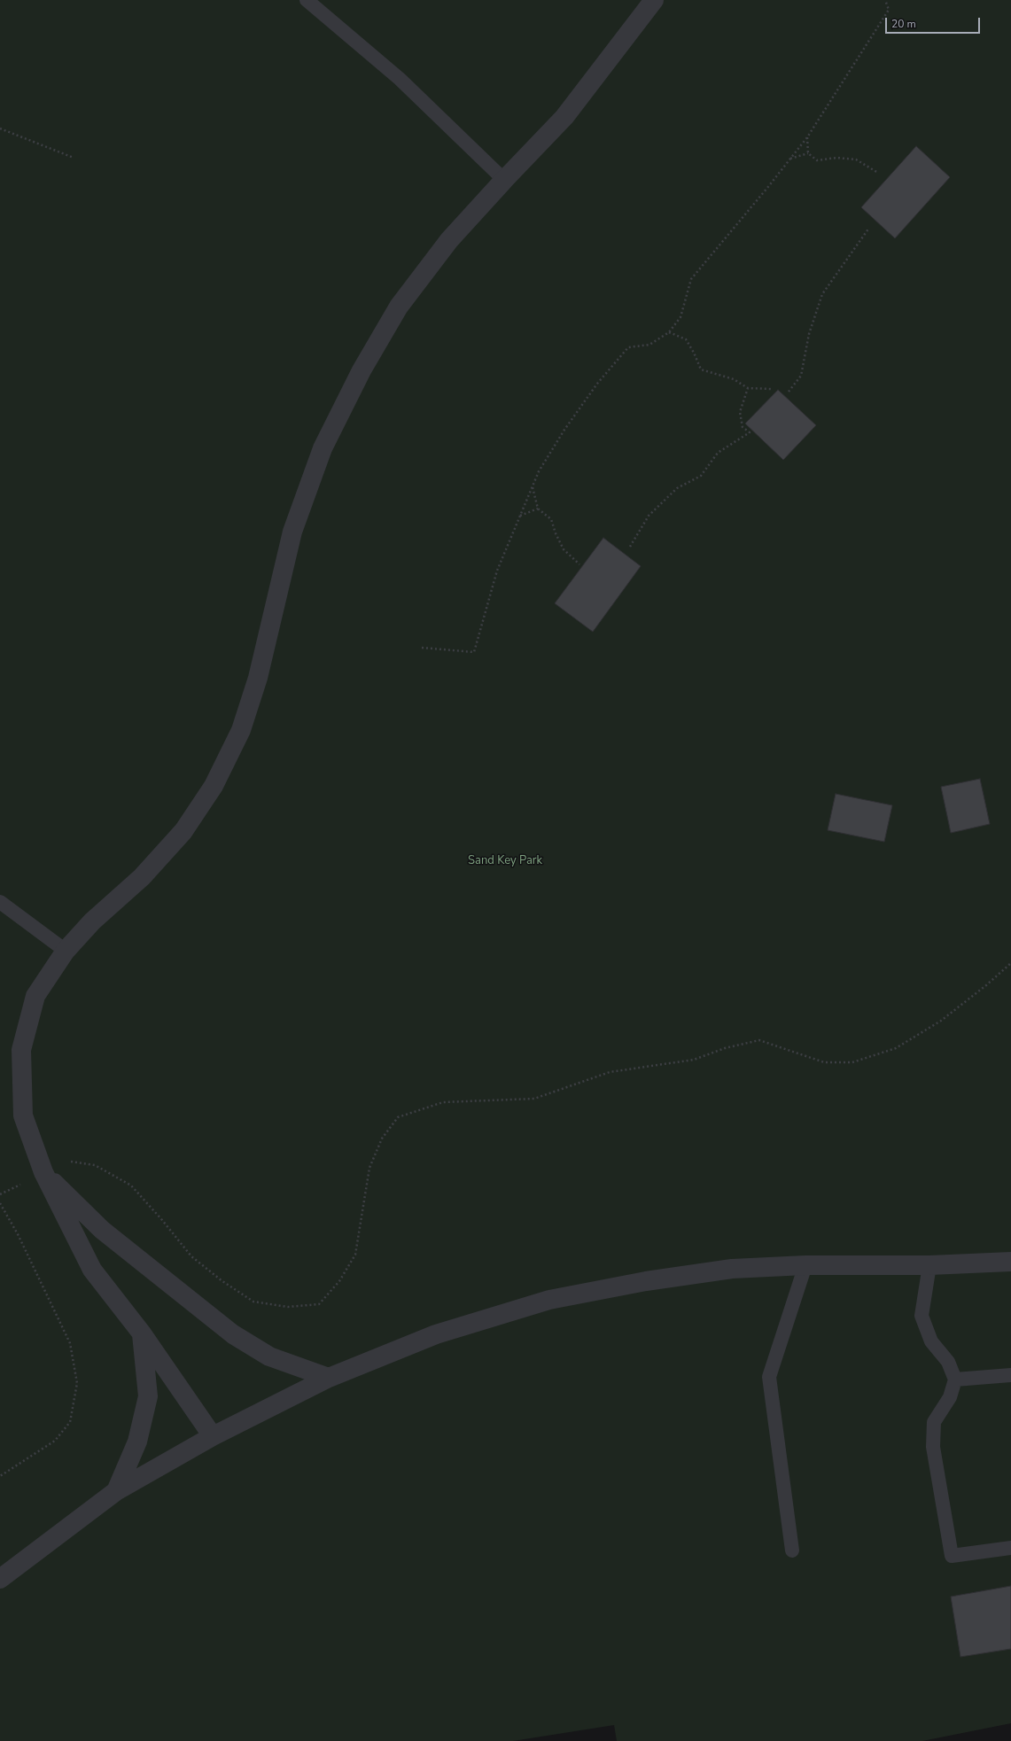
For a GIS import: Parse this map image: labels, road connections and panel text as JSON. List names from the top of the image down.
{
  "parks": ["Sand Key Park"],
  "scale_bar": "20 m"
}
